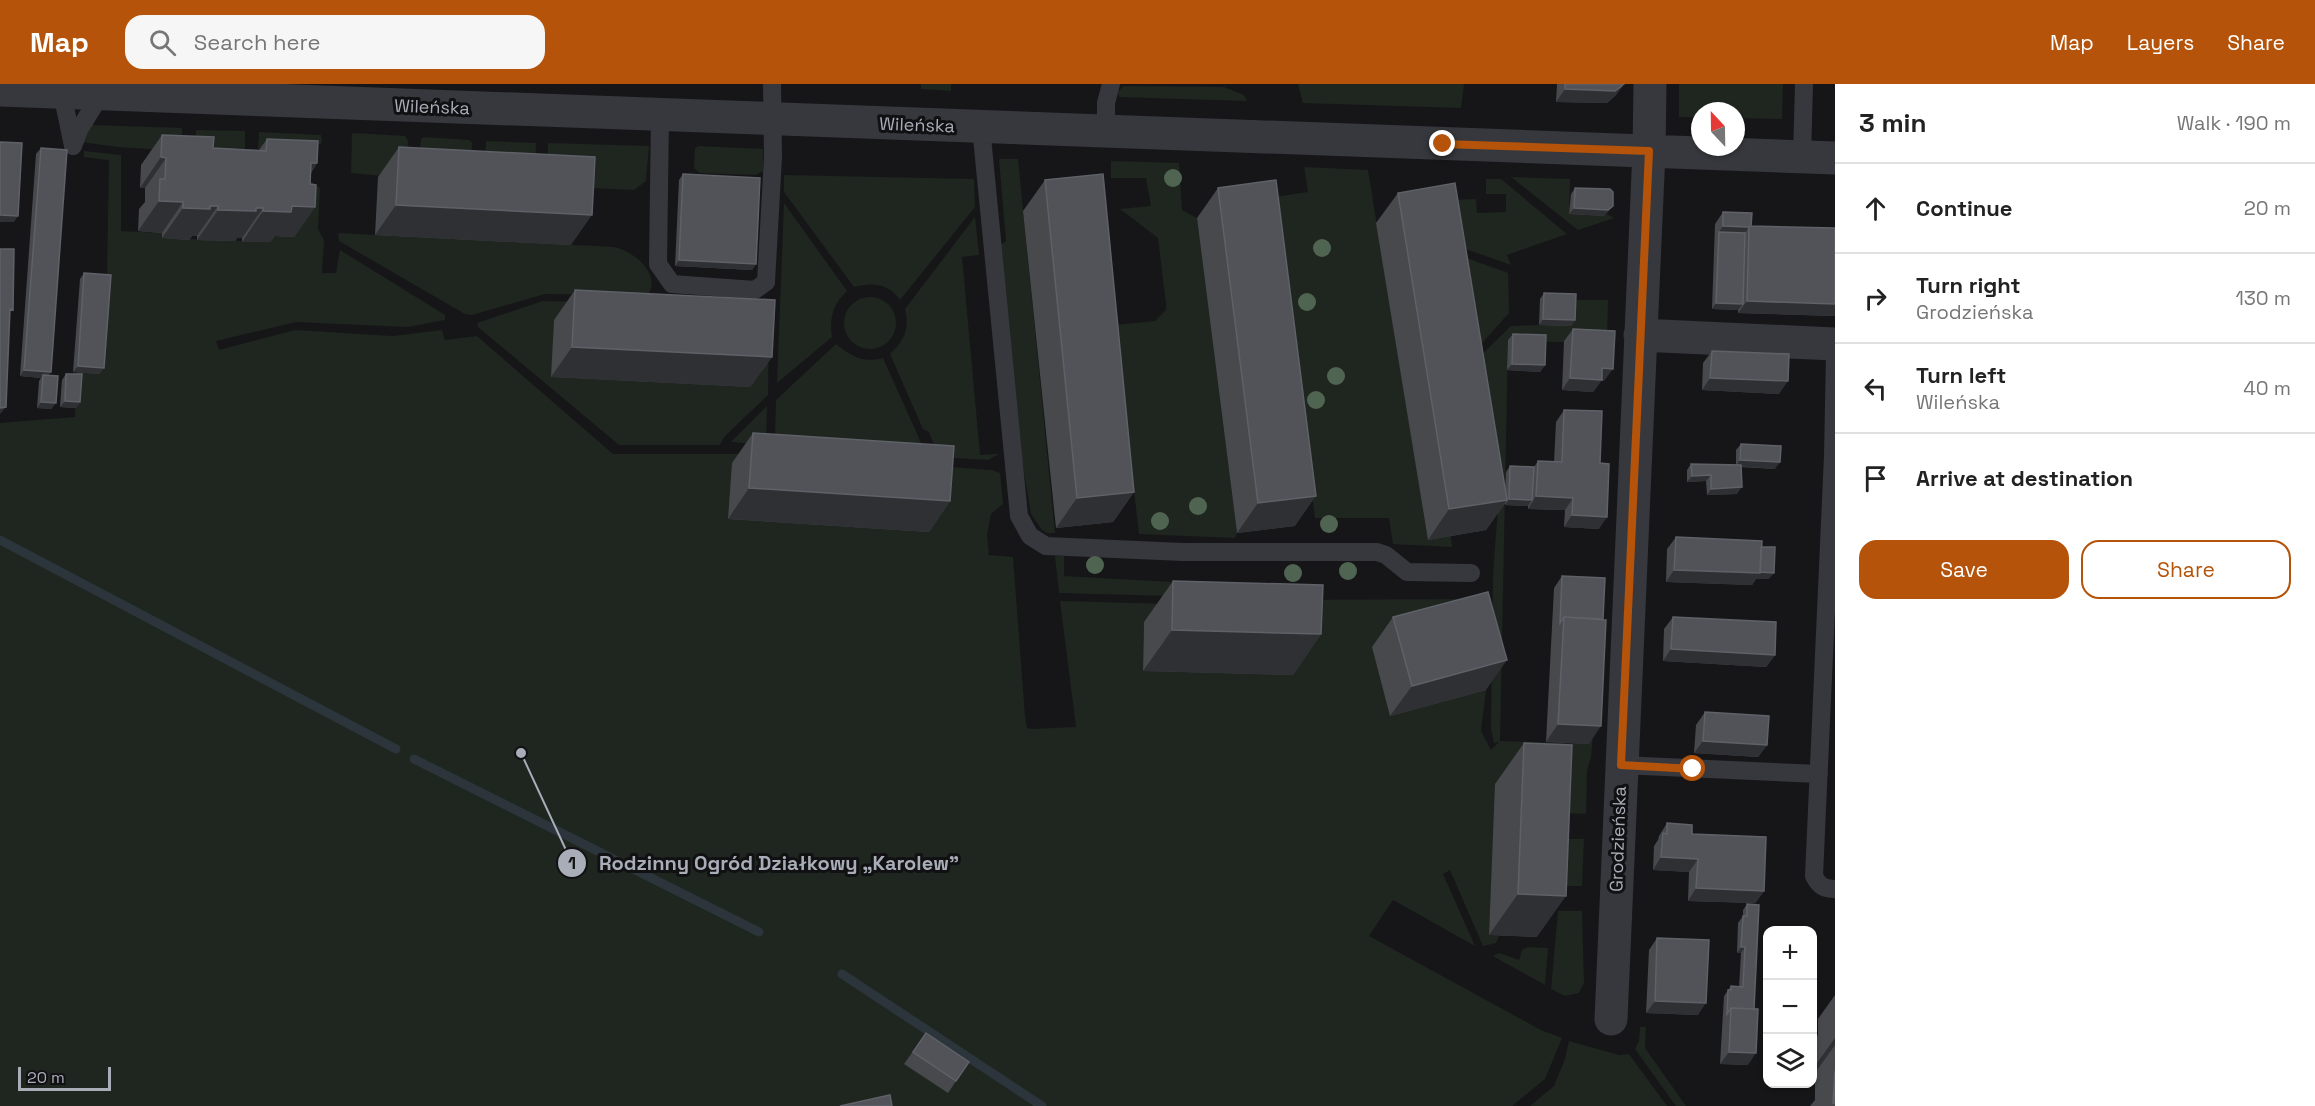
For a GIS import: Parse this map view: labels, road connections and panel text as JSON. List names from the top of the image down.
{
  "streets": {
    "street": ["Wileńska", "Grodzieńska"]
  },
  "crossings": [
    ["Wileńska", "Grodzieńska"]
  ],
  "places": ["Rodzinny Ogród Działkowy „Karolew”"],
  "scale_bar": "20 m",
  "north": "top",
  "page": {
    "header": "Map",
    "search": "Search here",
    "nav": ["Map", "Layers", "Share"],
    "heading": ["3 min", "Walk · 190 m"],
    "list": [
      ["Continue", "20 m"],
      ["Turn right", "Grodzieńska", "130 m"],
      ["Turn left", "Wileńska", "40 m"],
      "Arrive at destination"
    ],
    "buttons": ["Save", "Share"],
    "map_buttons": ["+", "−"],
    "scale": "20 m"
  }
}
